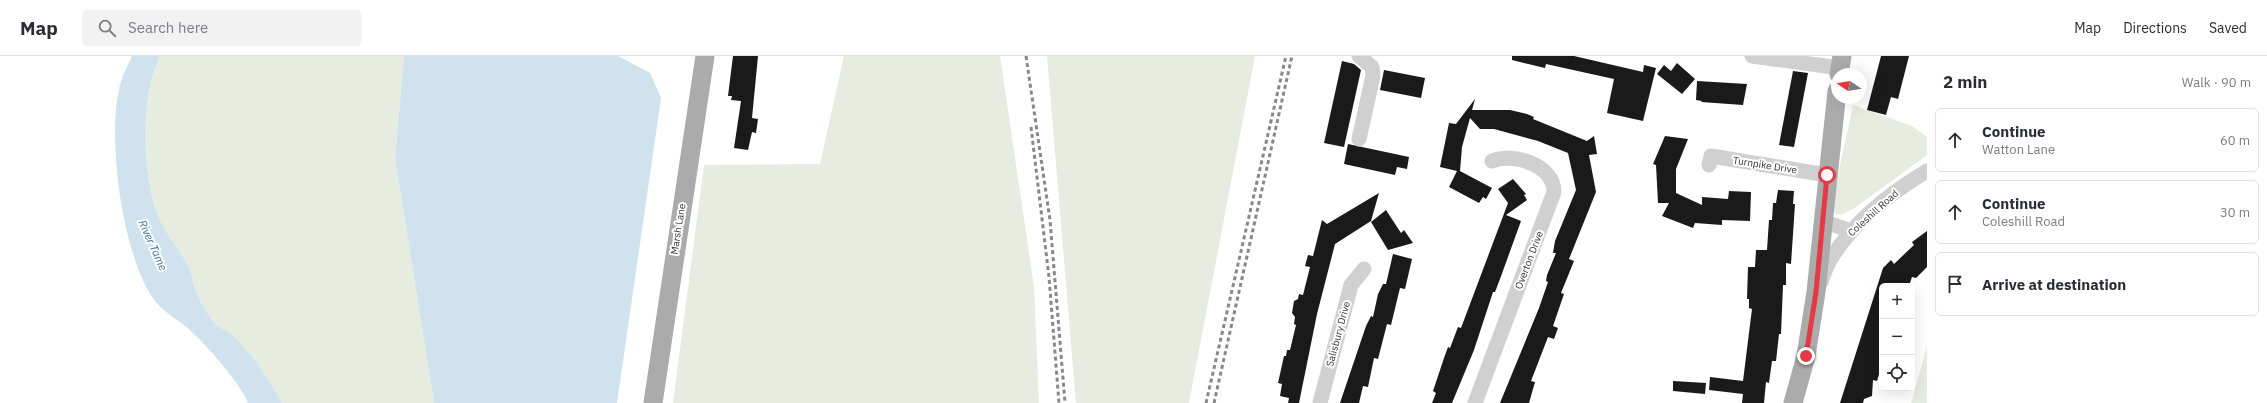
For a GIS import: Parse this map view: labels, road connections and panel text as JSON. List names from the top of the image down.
{
  "streets": {
    "main road": ["Coleshill Road", "Marsh Lane"],
    "street": ["Turnpike Drive", "Overton Drive", "Salisbury Drive"]
  },
  "water": ["River Tame"],
  "north": "left",
  "page": {
    "header": "Map",
    "search": "Search here",
    "nav": ["Map", "Directions", "Saved"],
    "heading": ["2 min", "Walk · 90 m"],
    "list": [
      ["Continue", "Watton Lane", "60 m"],
      ["Continue", "Coleshill Road", "30 m"],
      "Arrive at destination"
    ],
    "map_buttons": ["+", "−"]
  }
}
